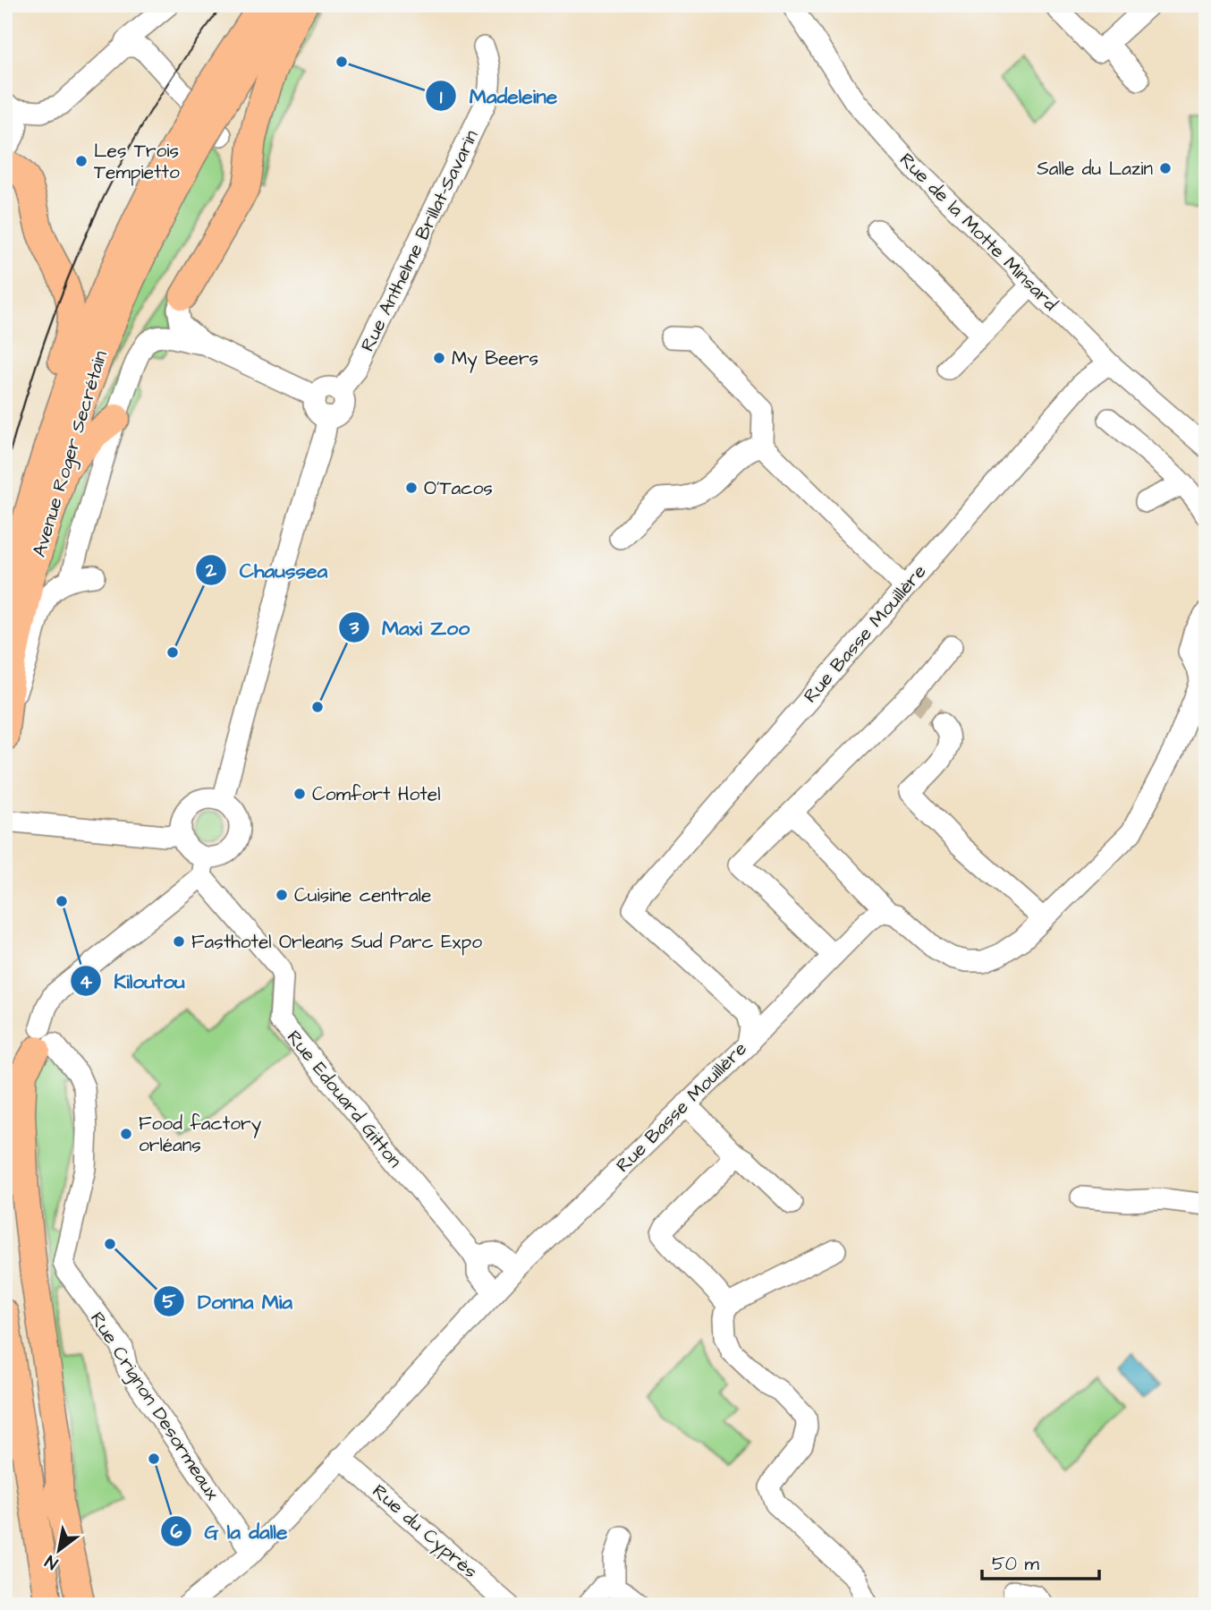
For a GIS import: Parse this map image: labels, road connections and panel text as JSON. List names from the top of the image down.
{
  "streets": {
    "main road": ["Avenue Roger Secrétain"],
    "street": [
      "Rue de la Motte Minsard",
      "Rue Anthelme Brillat-Savarin",
      "Rue Basse Mouillère",
      "Rue Edouard Gitton",
      "Rue Crignon Desormeaux",
      "Rue du Cyprès"
    ]
  },
  "crossings": [
    ["Rue de la Motte Minsard", "Rue Basse Mouillère"],
    ["Rue Basse Mouillère", "Rue Edouard Gitton"],
    ["Rue Basse Mouillère", "Rue Crignon Desormeaux"],
    ["Rue Basse Mouillère", "Rue du Cyprès"]
  ],
  "places": [
    "Madeleine",
    "Les Trois Tempietto",
    "Salle du Lazin",
    "My Beers",
    "O'Tacos",
    "Chaussea",
    "Maxi Zoo",
    "Comfort Hotel",
    "Cuisine centrale",
    "Kiloutou",
    "Fasthotel Orleans Sud Parc Expo",
    "Food factory orléans",
    "Donna Mia",
    "G la dalle"
  ],
  "scale_bar": "50 m",
  "north": "bottom left"
}
